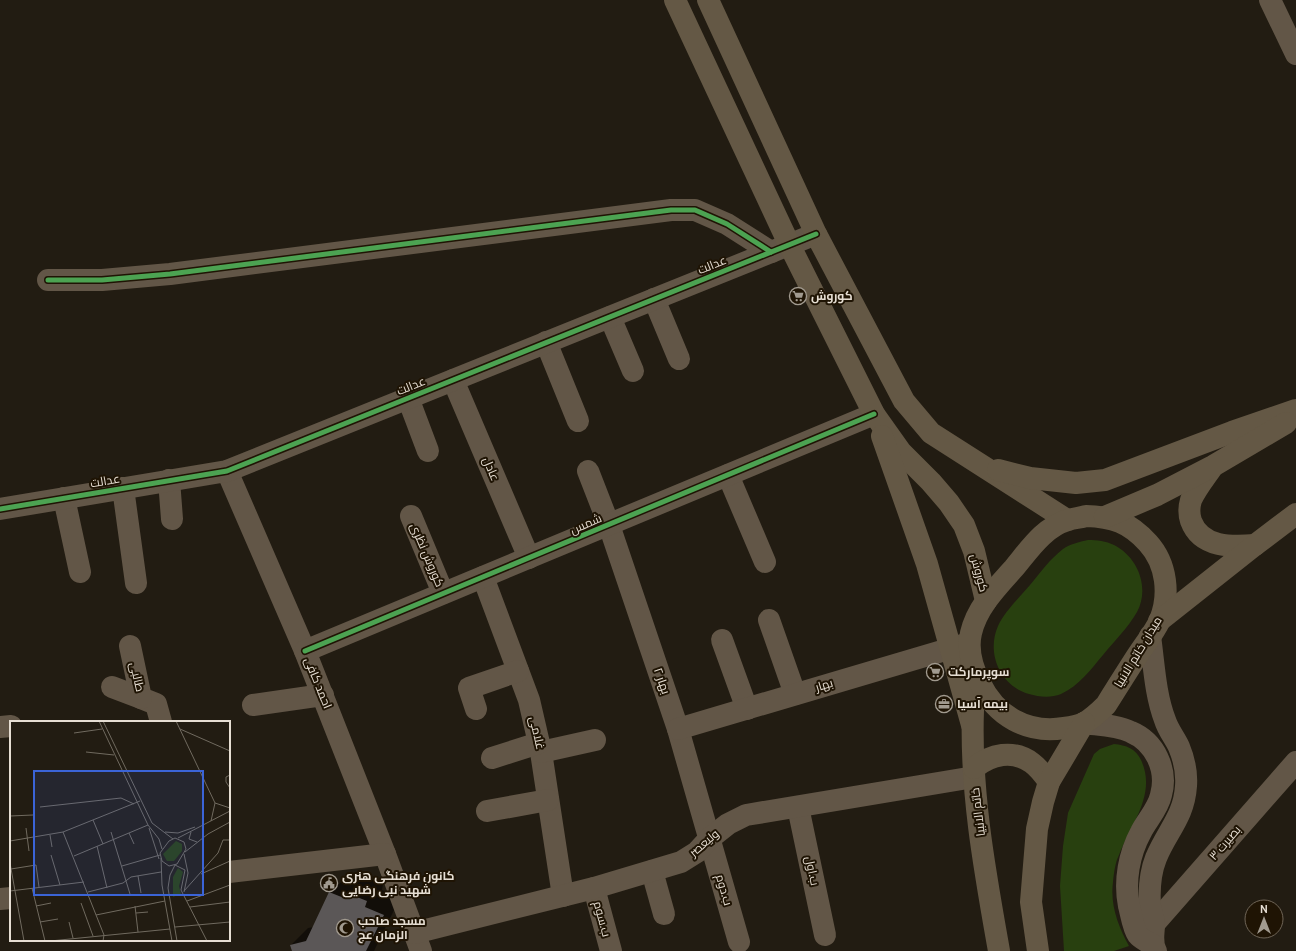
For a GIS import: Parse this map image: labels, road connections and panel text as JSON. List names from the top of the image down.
{
  "streets": {
    "main road": ["کوروش", "میدان خاتم الانبیا", "خاتم الانبیا"],
    "street": [
      "عدالت",
      "عادل",
      "شمس",
      "کوروش نظری",
      "طالبی",
      "بهار ۲",
      "احمد کافی",
      "بهار",
      "غلامی",
      "ولیعصر",
      "بصیرت ۳",
      "ب.اول",
      "ب.دوم",
      "ب.سوم"
    ]
  },
  "crossings": [
    ["عدالت", "عادل"],
    ["عدالت", "کوروش"],
    ["عدالت", "احمد کافی"],
    ["عادل", "شمس"],
    ["شمس", "کوروش نظری"],
    ["شمس", "کوروش"],
    ["شمس", "بهار ۲"],
    ["شمس", "احمد کافی"],
    ["شمس", "غلامی"],
    ["کوروش", "میدان خاتم الانبیا"],
    ["میدان خاتم الانبیا", "بهار"],
    ["میدان خاتم الانبیا", "خاتم الانبیا"],
    ["بهار ۲", "بهار"],
    ["بهار ۲", "ولیعصر"],
    ["بهار ۲", "ب.دوم"],
    ["احمد کافی", "ولیعصر"],
    ["غلامی", "ولیعصر"],
    ["خاتم الانبیا", "ولیعصر"],
    ["ولیعصر", "ب.اول"],
    ["ولیعصر", "ب.دوم"],
    ["ولیعصر", "ب.سوم"]
  ],
  "places": {
    "supermarket": ["کوروش", "سوپرمارکت"],
    "office": ["بیمه آسیا"],
    "public building": ["کانون فرهنگی هنری شهید نبی رضایی"],
    "mosque": ["مسجد صاحب الزمان عج"]
  },
  "north": "top"
}
